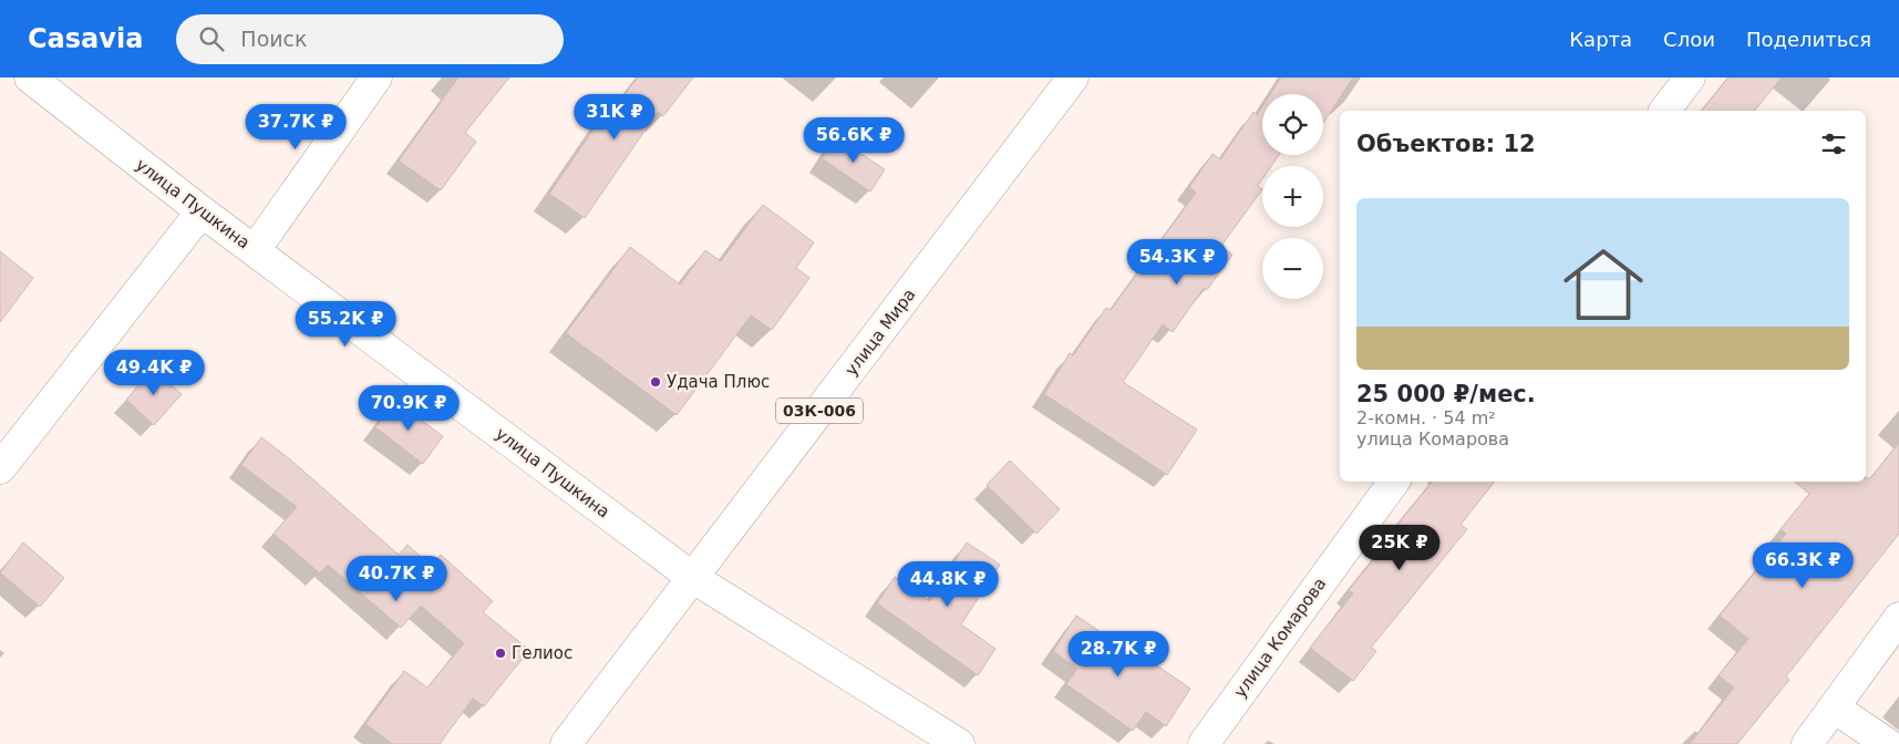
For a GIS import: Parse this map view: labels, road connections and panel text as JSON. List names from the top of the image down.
{
  "streets": {
    "street": [
      "улица Пушкина",
      "улица Мира",
      "03К-006",
      "улица Комарова"
    ]
  },
  "crossings": [
    ["улица Пушкина", "улица Мира"]
  ],
  "places": ["Удача Плюс", "Гелиос"],
  "page": {
    "header": "Casavia",
    "search": "Поиск",
    "nav": ["Карта", "Слои", "Поделиться"],
    "map_buttons": ["+", "−"],
    "price": [
      "31K ₽",
      "37.7K ₽",
      "56.6K ₽",
      "54.3K ₽",
      "55.2K ₽",
      "49.4K ₽",
      "70.9K ₽",
      "25K ₽",
      "66.3K ₽",
      "40.7K ₽",
      "44.8K ₽",
      "28.7K ₽"
    ],
    "heading": "Объектов: 12",
    "list": [
      {
        "name": "25 000 ₽/мес.",
        "note": "2-комн. · 54 m² · улица Комарова"
      }
    ]
  }
}
